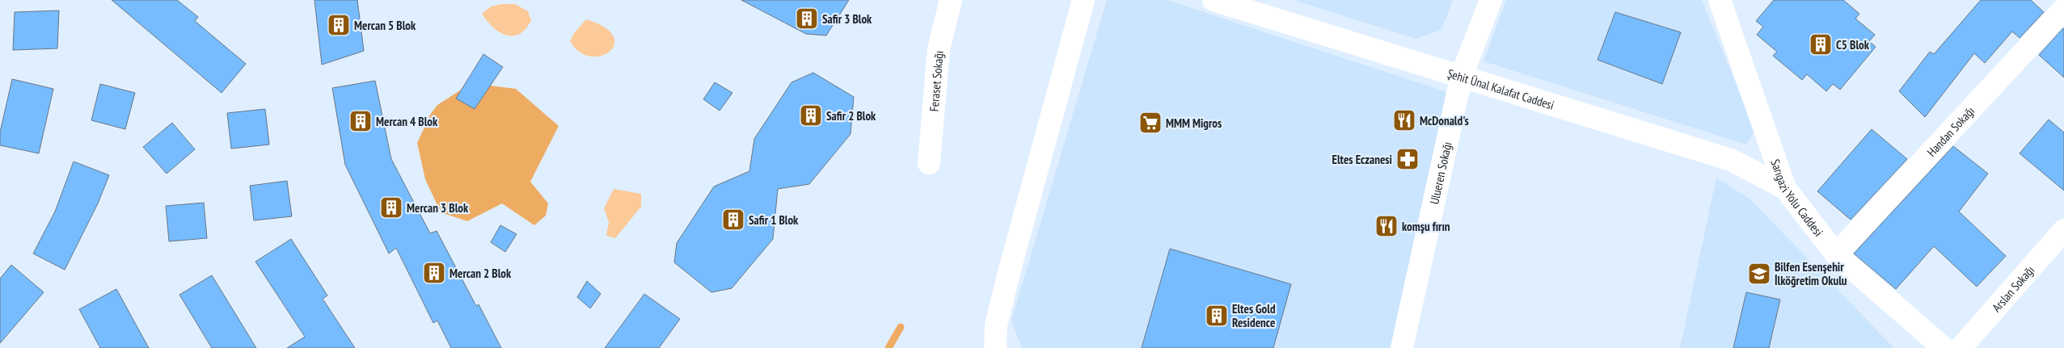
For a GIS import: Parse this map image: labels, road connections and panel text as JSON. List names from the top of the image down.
{
  "streets": {
    "street": [
      "Feraset Sokağı",
      "Şehit Ünal Kalafat Caddesi",
      "Handan Sokağı",
      "Ulueren Sokağı",
      "Sarıgazi Yolu Caddesi",
      "Arslan Sokağı"
    ]
  },
  "crossings": [
    ["Şehit Ünal Kalafat Caddesi", "Ulueren Sokağı"],
    ["Şehit Ünal Kalafat Caddesi", "Sarıgazi Yolu Caddesi"],
    ["Handan Sokağı", "Sarıgazi Yolu Caddesi"]
  ],
  "places": {
    "building": [
      "Safir 3 Blok",
      "Mercan 5 Blok",
      "C5 Blok",
      "Safir 2 Blok",
      "Mercan 4 Blok",
      "Mercan 3 Blok",
      "Safir 1 Blok",
      "Mercan 2 Blok",
      "Eltes Gold Residence"
    ],
    "restaurant": ["McDonald's", "komşu fırın"],
    "supermarket": ["MMM Migros"],
    "pharmacy": ["Eltes Eczanesi"],
    "school or university": ["Bilfen Esenşehir İlköğretim Okulu"]
  }
}
